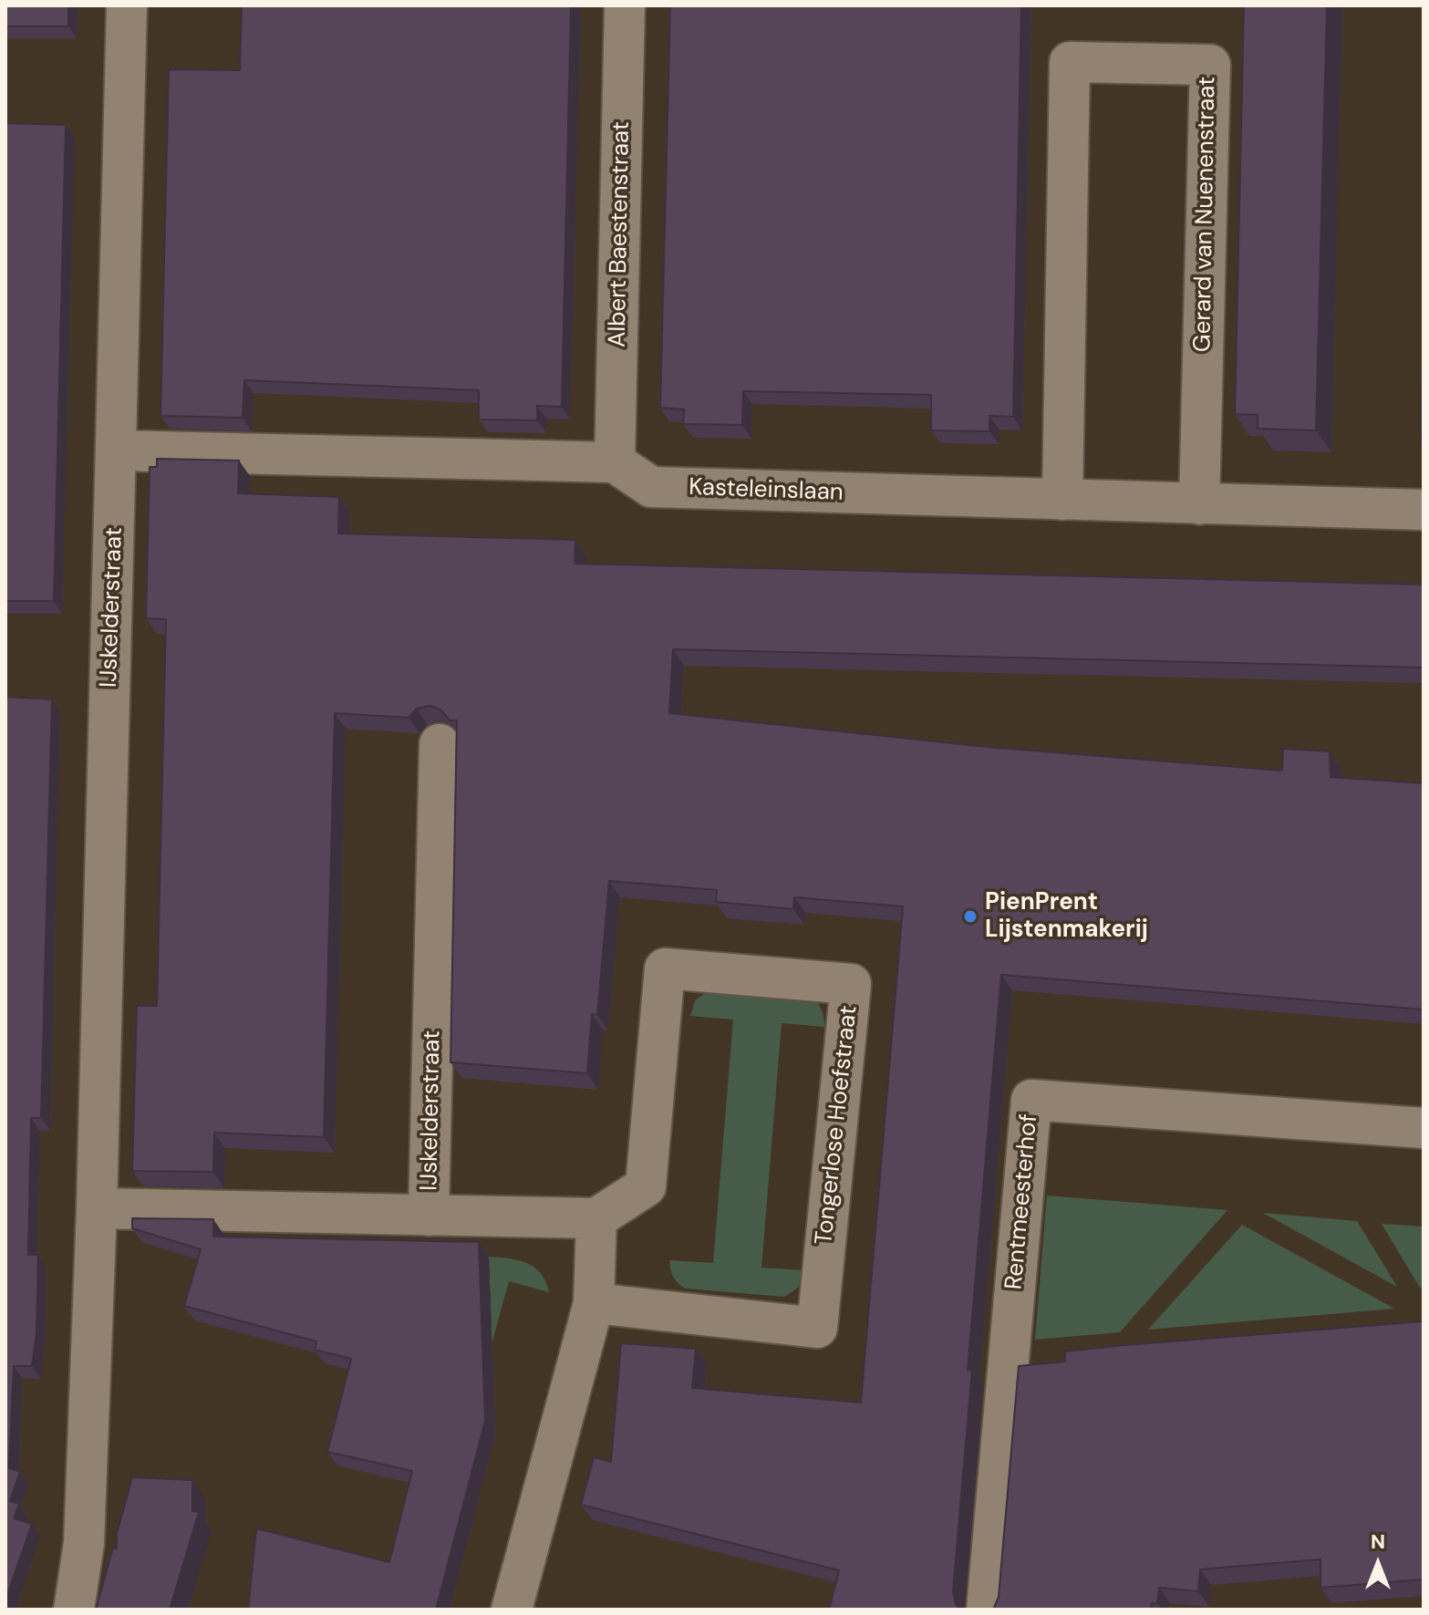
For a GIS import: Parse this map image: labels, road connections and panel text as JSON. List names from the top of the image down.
{
  "streets": {
    "street": [
      "Gerard van Nuenenstraat",
      "Albert Baestenstraat",
      "Kasteleinslaan",
      "IJskelderstraat",
      "Tongerlose Hoefstraat",
      "Rentmeesterhof"
    ]
  },
  "crossings": [
    ["Gerard van Nuenenstraat", "Kasteleinslaan"],
    ["Albert Baestenstraat", "Kasteleinslaan"],
    ["IJskelderstraat", "Tongerlose Hoefstraat"]
  ],
  "places": ["PienPrent Lijstenmakerij"],
  "north": "top"
}
